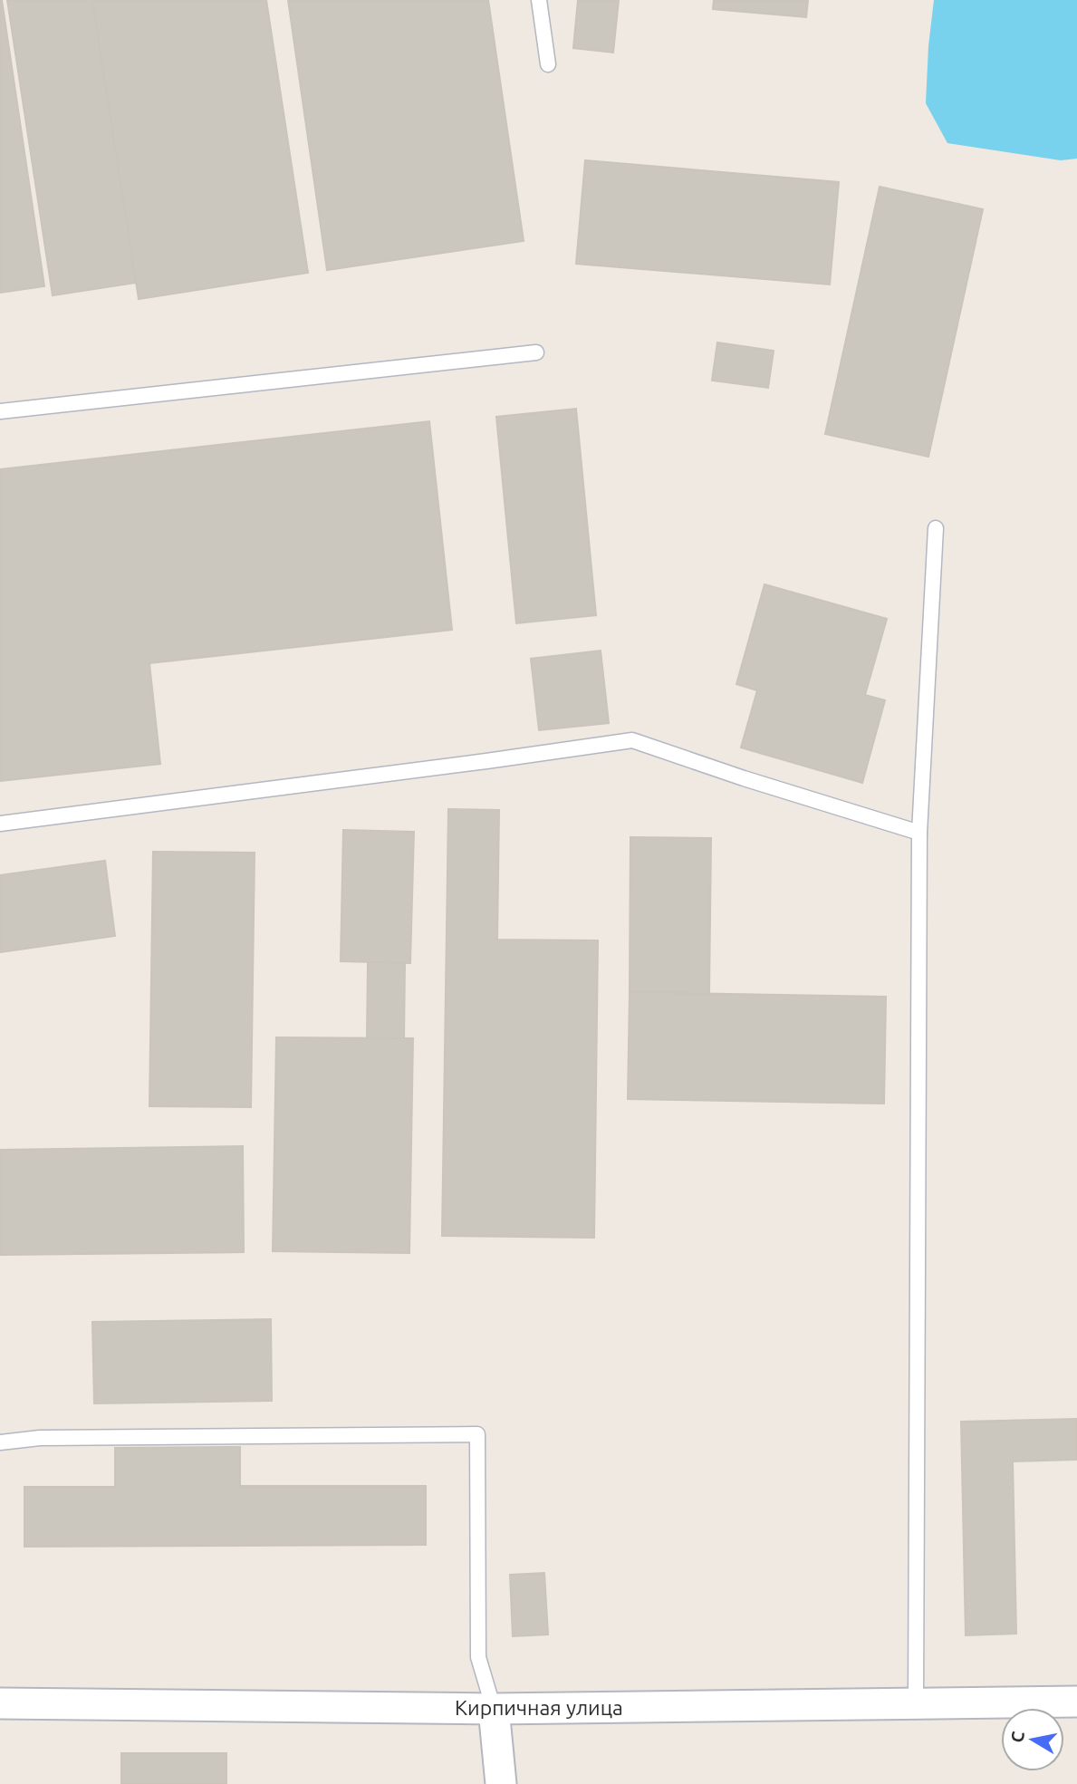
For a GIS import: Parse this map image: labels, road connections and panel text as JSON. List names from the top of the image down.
{
  "streets": {
    "street": ["Кирпичная улица"]
  },
  "north": "left"
}
